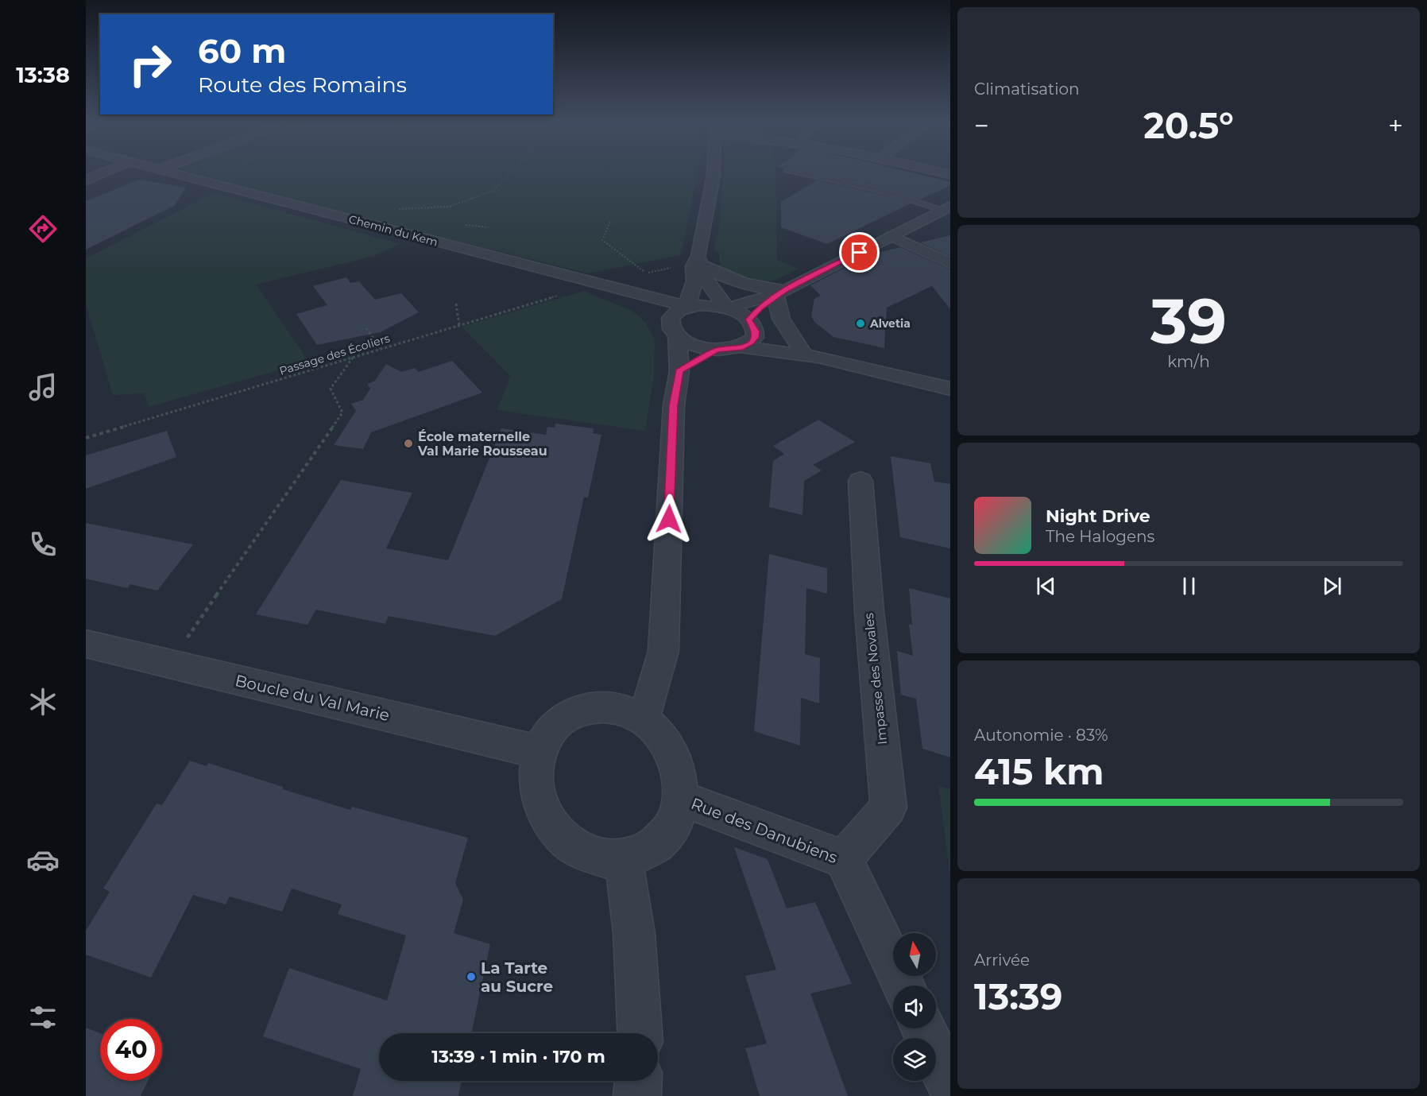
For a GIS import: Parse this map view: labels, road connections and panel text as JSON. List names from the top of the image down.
{
  "streets": {
    "street": [
      "Chemin du Kem",
      "Impasse des Novales",
      "Boucle du Val Marie",
      "Rue des Danubiens"
    ],
    "path": ["Passage des Écoliers"]
  },
  "crossings": [
    ["Chemin du Kem", "Passage des Écoliers"],
    ["Impasse des Novales", "Rue des Danubiens"],
    ["Boucle du Val Marie", "Rue des Danubiens"]
  ],
  "places": ["Alvetia", "École maternelle Val Marie Rousseau", "La Tarte au Sucre"],
  "north": "top",
  "page": {
    "tabs": "13:38",
    "tile": [
      "Climatisation",
      ["39", "km/h"],
      ["Autonomie · 83%", "415 km"],
      ["Arrivée", "13:39"]
    ],
    "turn": ["60 m", "Route des Romains"],
    "heat": ["−", "20.5°", "+"],
    "song": ["Night Drive", "The Halogens"],
    "limit": "40",
    "trip": "13:39 · 1 min · 170 m"
  }
}
